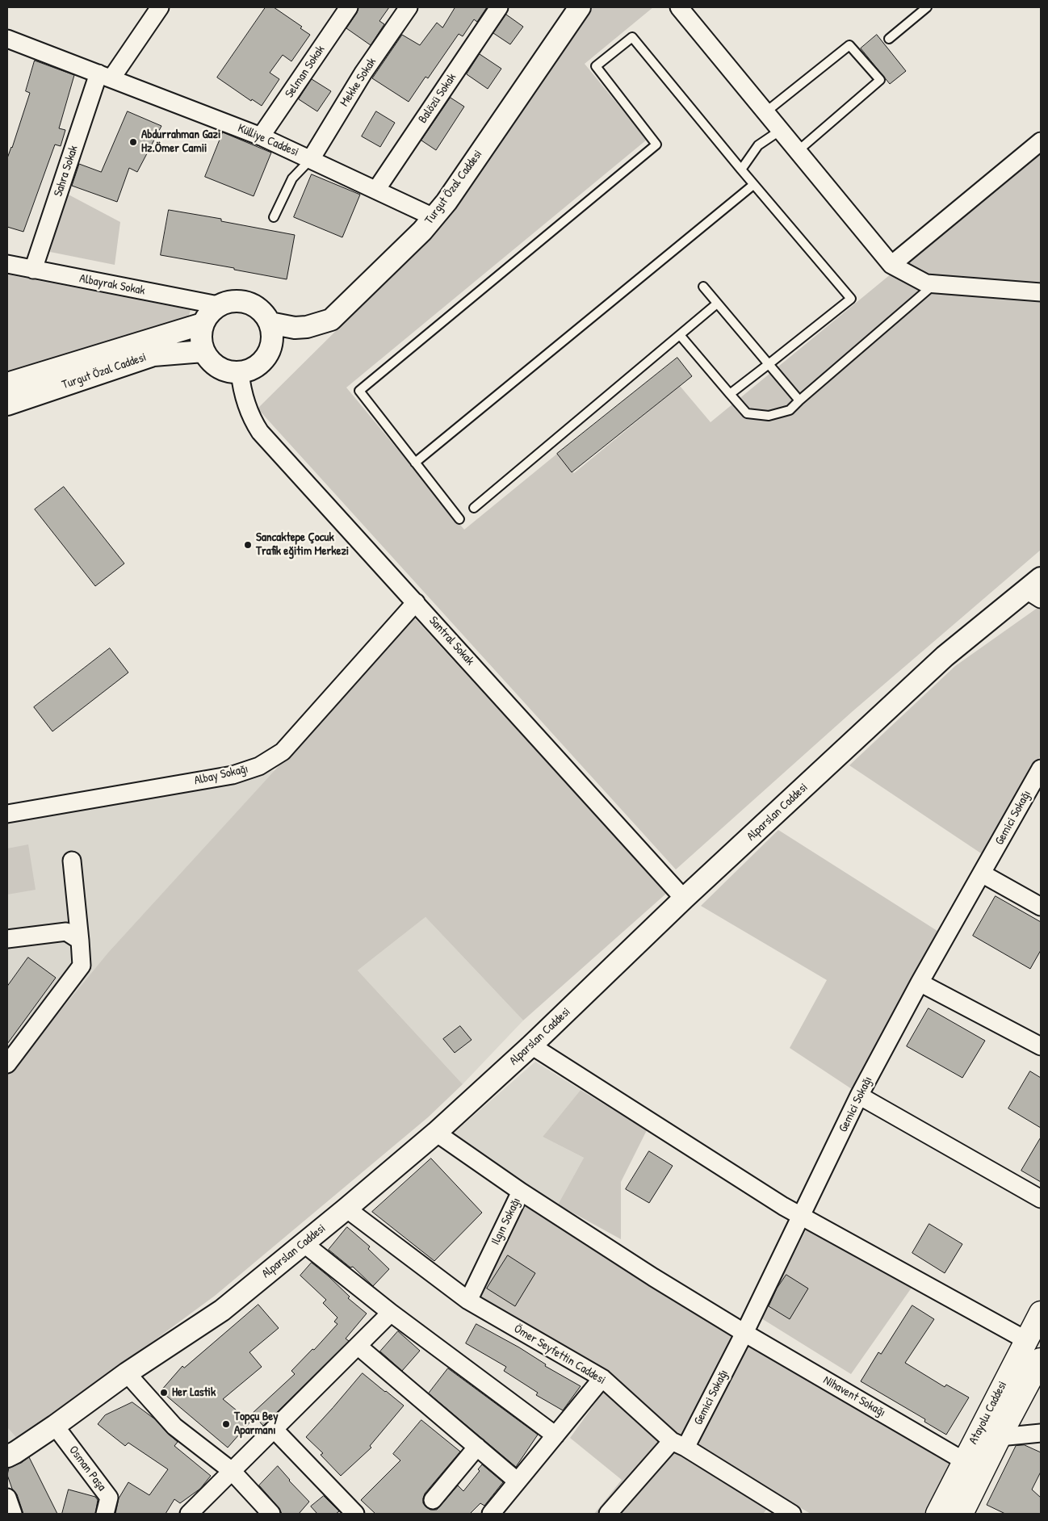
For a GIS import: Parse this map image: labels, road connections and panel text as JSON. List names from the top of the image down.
{
  "streets": {
    "main road": ["Atayolu Caddesi"],
    "street": [
      "Selman Sokak",
      "Mekke Sokak",
      "Balözü Sokak",
      "Külliye Caddesi",
      "Sahra Sokak",
      "Turgut Özal Caddesi",
      "Albayrak Sokak",
      "Santral Sokak",
      "Albay Sokağı",
      "Alparslan Caddesi",
      "Gemici Sokağı",
      "Ilgın Sokağı",
      "Ömer Seyfettin Caddesi",
      "Nihavent Sokağı",
      "Osman Paşa"
    ]
  },
  "crossings": [
    ["Selman Sokak", "Külliye Caddesi"],
    ["Mekke Sokak", "Külliye Caddesi"],
    ["Balözü Sokak", "Külliye Caddesi"],
    ["Külliye Caddesi", "Sahra Sokak"],
    ["Külliye Caddesi", "Turgut Özal Caddesi"],
    ["Sahra Sokak", "Albayrak Sokak"],
    ["Turgut Özal Caddesi", "Albayrak Sokak"],
    ["Turgut Özal Caddesi", "Santral Sokak"],
    ["Albayrak Sokak", "Santral Sokak"],
    ["Santral Sokak", "Albay Sokağı"],
    ["Santral Sokak", "Alparslan Caddesi"],
    ["Alparslan Caddesi", "Ilgın Sokağı"],
    ["Alparslan Caddesi", "Ömer Seyfettin Caddesi"],
    ["Alparslan Caddesi", "Osman Paşa"],
    ["Gemici Sokağı", "Ömer Seyfettin Caddesi"],
    ["Gemici Sokağı", "Nihavent Sokağı"],
    ["Ilgın Sokağı", "Ömer Seyfettin Caddesi"],
    ["Ilgın Sokağı", "Nihavent Sokağı"],
    ["Nihavent Sokağı", "Atayolu Caddesi"]
  ],
  "places": [
    "Abdurrahman Gazi Hz.Ömer Camii",
    "Sancaktepe Çocuk Trafik eğitim Merkezi",
    "Her Lastik",
    "Topçu Bey Aparmanı"
  ]
}
